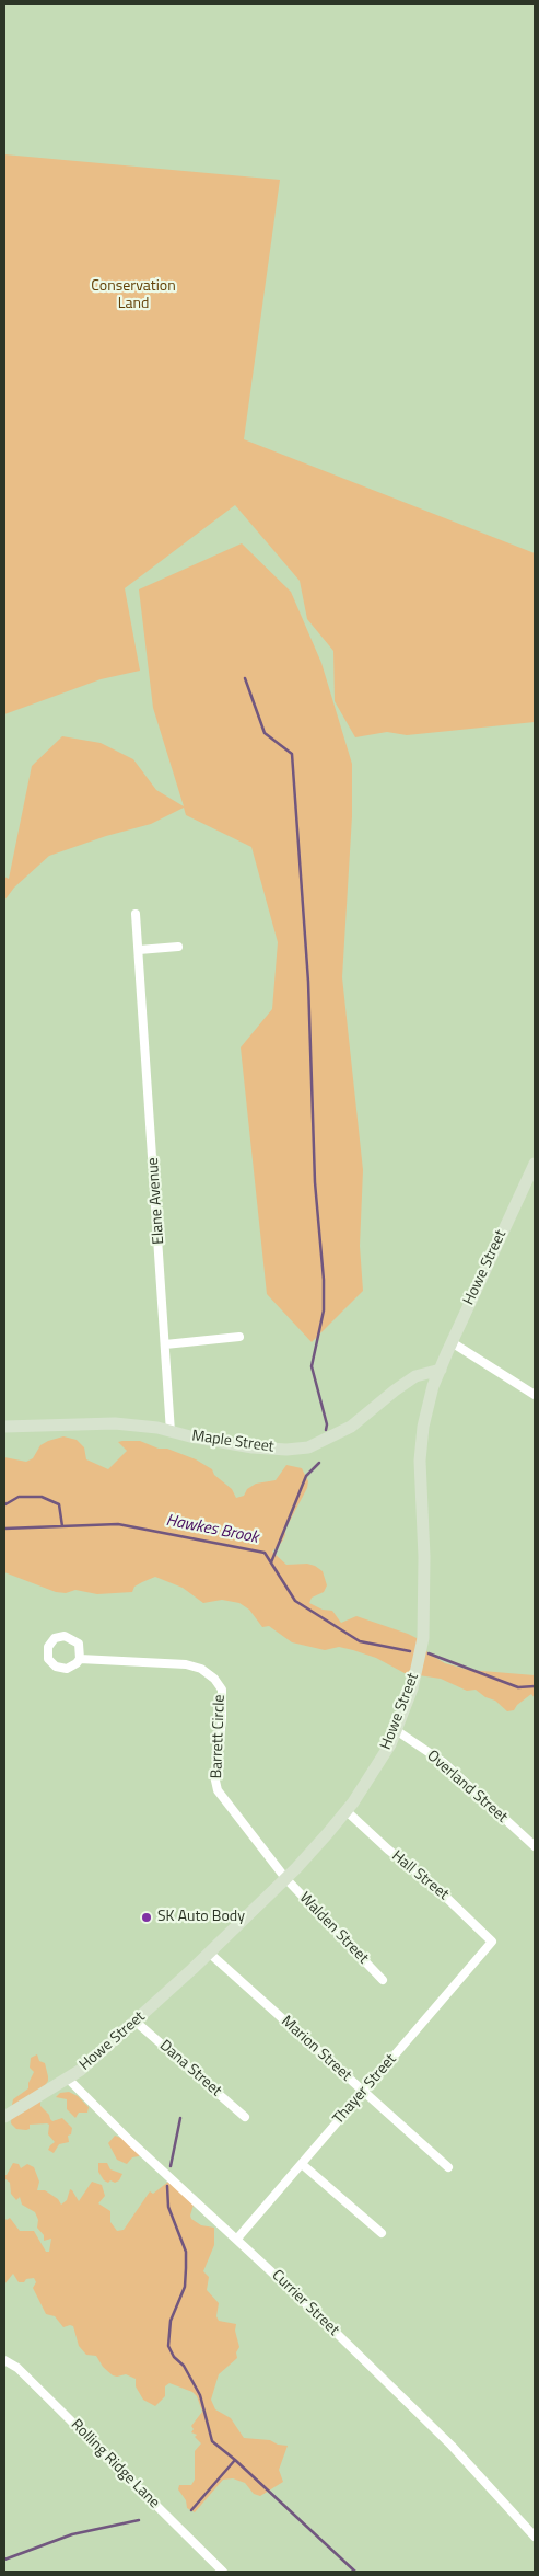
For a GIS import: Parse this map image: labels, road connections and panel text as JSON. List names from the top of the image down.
{
  "streets": {
    "street": [
      "Elane Avenue",
      "Howe Street",
      "Maple Street",
      "Barrett Circle",
      "Overland Street",
      "Hall Street",
      "Walden Street",
      "Marion Street",
      "Dana Street",
      "Thayer Street",
      "Currier Street",
      "Rolling Ridge Lane"
    ]
  },
  "crossings": [
    ["Elane Avenue", "Maple Street"],
    ["Howe Street", "Maple Street"],
    ["Howe Street", "Barrett Circle"],
    ["Howe Street", "Overland Street"],
    ["Howe Street", "Hall Street"],
    ["Howe Street", "Walden Street"],
    ["Howe Street", "Marion Street"],
    ["Howe Street", "Dana Street"],
    ["Howe Street", "Currier Street"],
    ["Barrett Circle", "Walden Street"],
    ["Hall Street", "Thayer Street"],
    ["Marion Street", "Thayer Street"],
    ["Thayer Street", "Currier Street"]
  ],
  "water": ["Hawkes Brook"],
  "parks": ["Conservation Land"],
  "places": ["SK Auto Body"]
}
